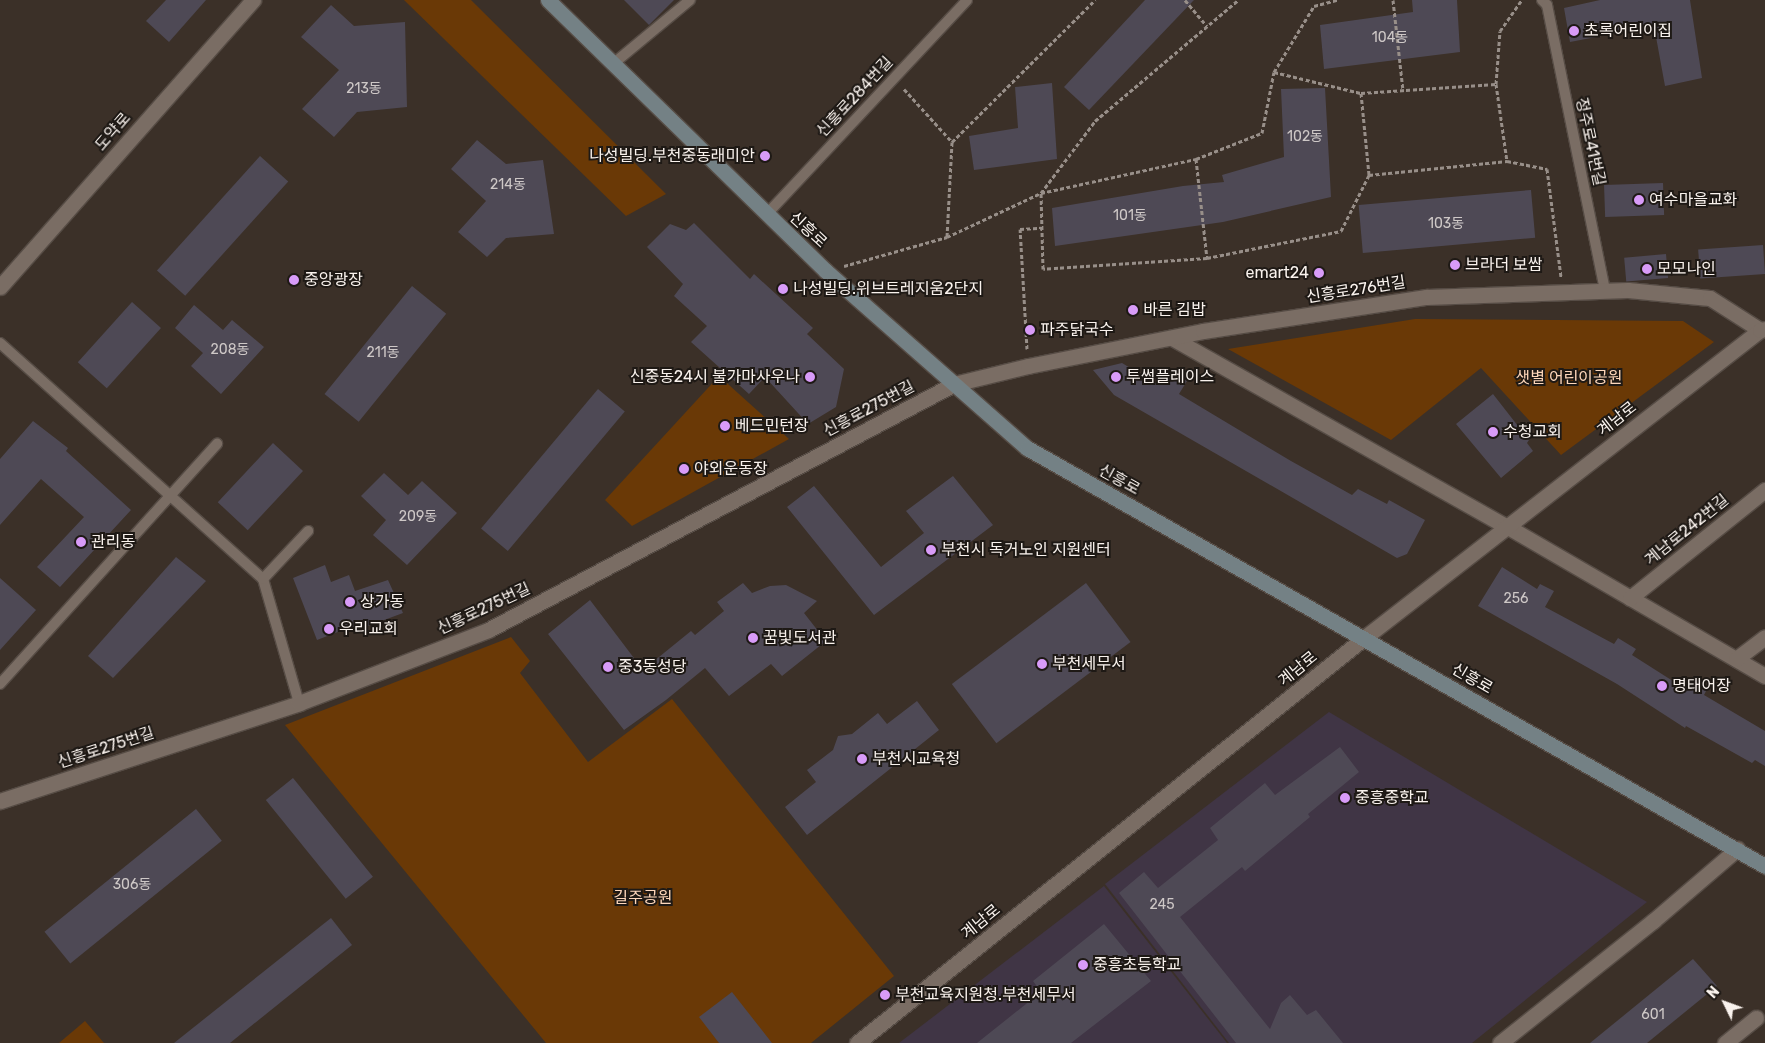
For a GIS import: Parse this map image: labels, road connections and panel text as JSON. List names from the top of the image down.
{
  "streets": {
    "street": [
      "도약로",
      "신흥로",
      "신흥로276번길",
      "신흥로275번길",
      "계남로",
      "계남로242번길"
    ],
    "lane": ["신흥로284번길", "정주로41번길"]
  },
  "crossings": [
    ["신흥로284번길", "신흥로"],
    ["정주로41번길", "신흥로276번길"],
    ["신흥로", "신흥로276번길"],
    ["신흥로", "신흥로275번길"],
    ["신흥로", "계남로"],
    ["신흥로276번길", "신흥로275번길"],
    ["신흥로276번길", "계남로"]
  ],
  "parks": ["샛별 어린이공원", "길주공원"],
  "places": [
    "초록어린이집",
    "나성빌딩.부천중동래미안",
    "여수마을교화",
    "브라더 보쌈",
    "모모나인",
    "emart24",
    "중앙광장",
    "나성빌딩.위브트레지움2단지",
    "바른 김밥",
    "파주닭국수",
    "신중동24시 불가마사우나",
    "투썸플레이스",
    "베드민턴장",
    "수청교회",
    "야외운동장",
    "관리동",
    "부천시 독거노인 지원센터",
    "상가동",
    "우리교회",
    "꿈빛도서관",
    "부천세무서",
    "중3동성당",
    "명태어장",
    "부천시교육청",
    "중흥중학교",
    "중흥초등학교",
    "부천교육지원청.부천세무서"
  ],
  "house_numbers": [
    "104동",
    "213동",
    "102동",
    "214동",
    "101동",
    "103동",
    "208동",
    "211동",
    "209동",
    "256",
    "306동",
    "245",
    "601"
  ],
  "north": "top left"
}
